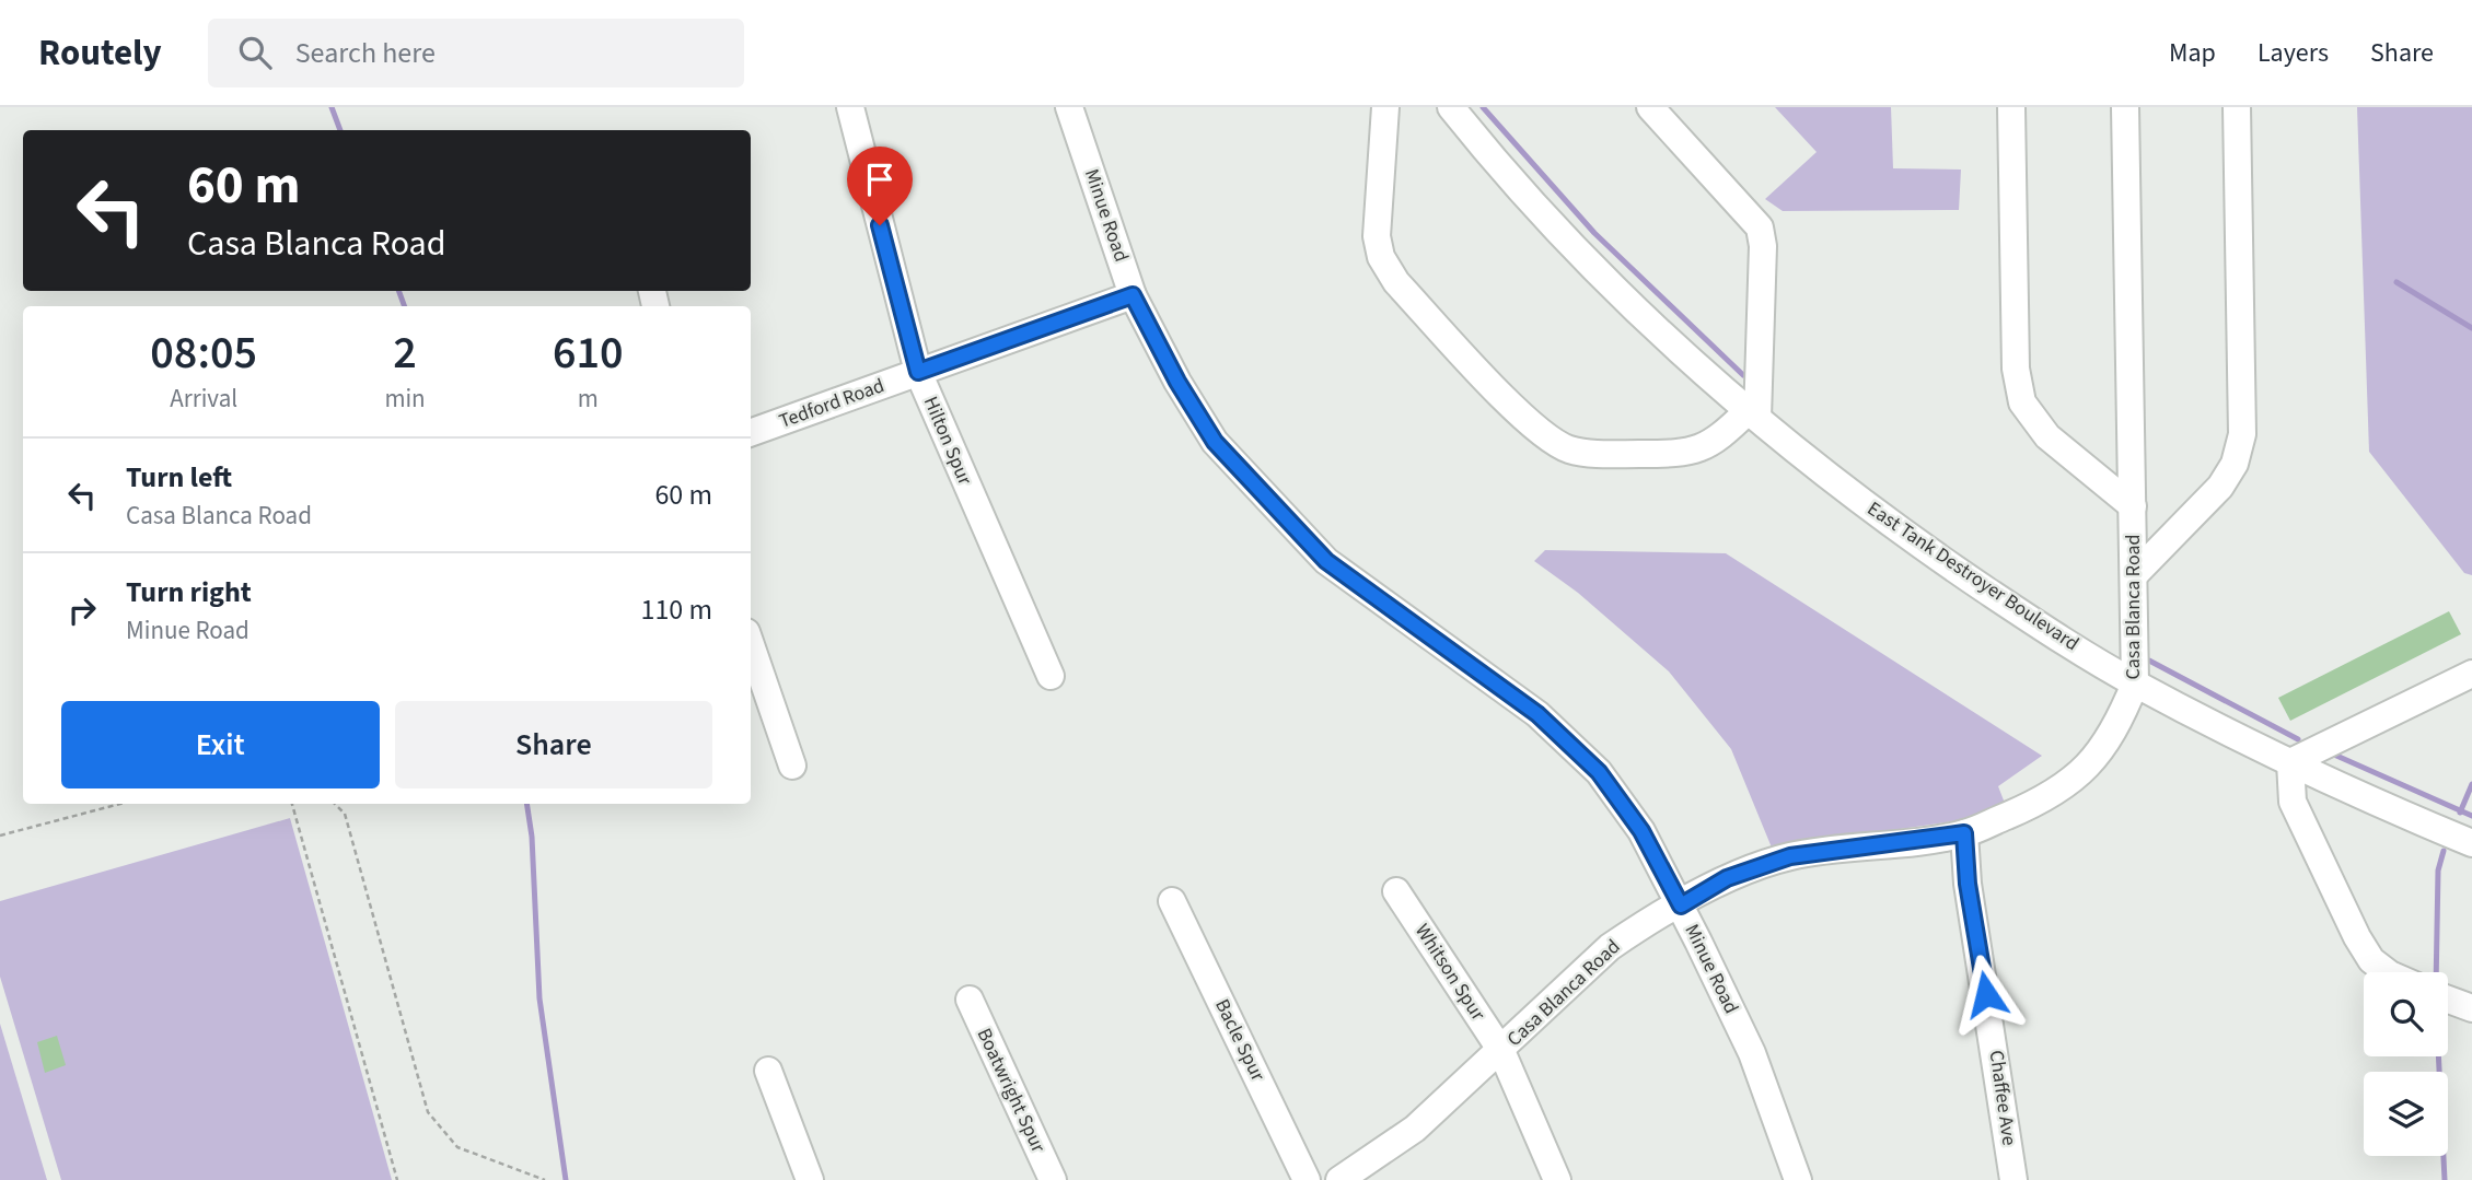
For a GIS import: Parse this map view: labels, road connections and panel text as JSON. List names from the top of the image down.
{
  "streets": {
    "street": [
      "Minue Road",
      "Tedford Road",
      "Hilton Spur",
      "East Tank Destroyer Boulevard",
      "Casa Blanca Road",
      "Whitson Spur",
      "Bacle Spur",
      "Boatwright Spur",
      "Chaffee Ave"
    ]
  },
  "crossings": [
    ["Minue Road", "Tedford Road"],
    ["Minue Road", "Casa Blanca Road"],
    ["Tedford Road", "Hilton Spur"],
    ["East Tank Destroyer Boulevard", "Casa Blanca Road"],
    ["Casa Blanca Road", "Whitson Spur"],
    ["Casa Blanca Road", "Chaffee Ave"]
  ],
  "page": {
    "header": "Routely",
    "search": "Search here",
    "nav": ["Map", "Layers", "Share"],
    "turn": ["60 m", "Casa Blanca Road"],
    "eta": [
      "08:05",
      "Arrival",
      "2",
      "min",
      "610",
      "m"
    ],
    "list": [
      {
        "name": "Turn left",
        "note": "Casa Blanca Road",
        "value": "60 m"
      },
      {
        "name": "Turn right",
        "note": "Minue Road",
        "value": "110 m"
      }
    ],
    "buttons": ["Exit", "Share"]
  }
}
